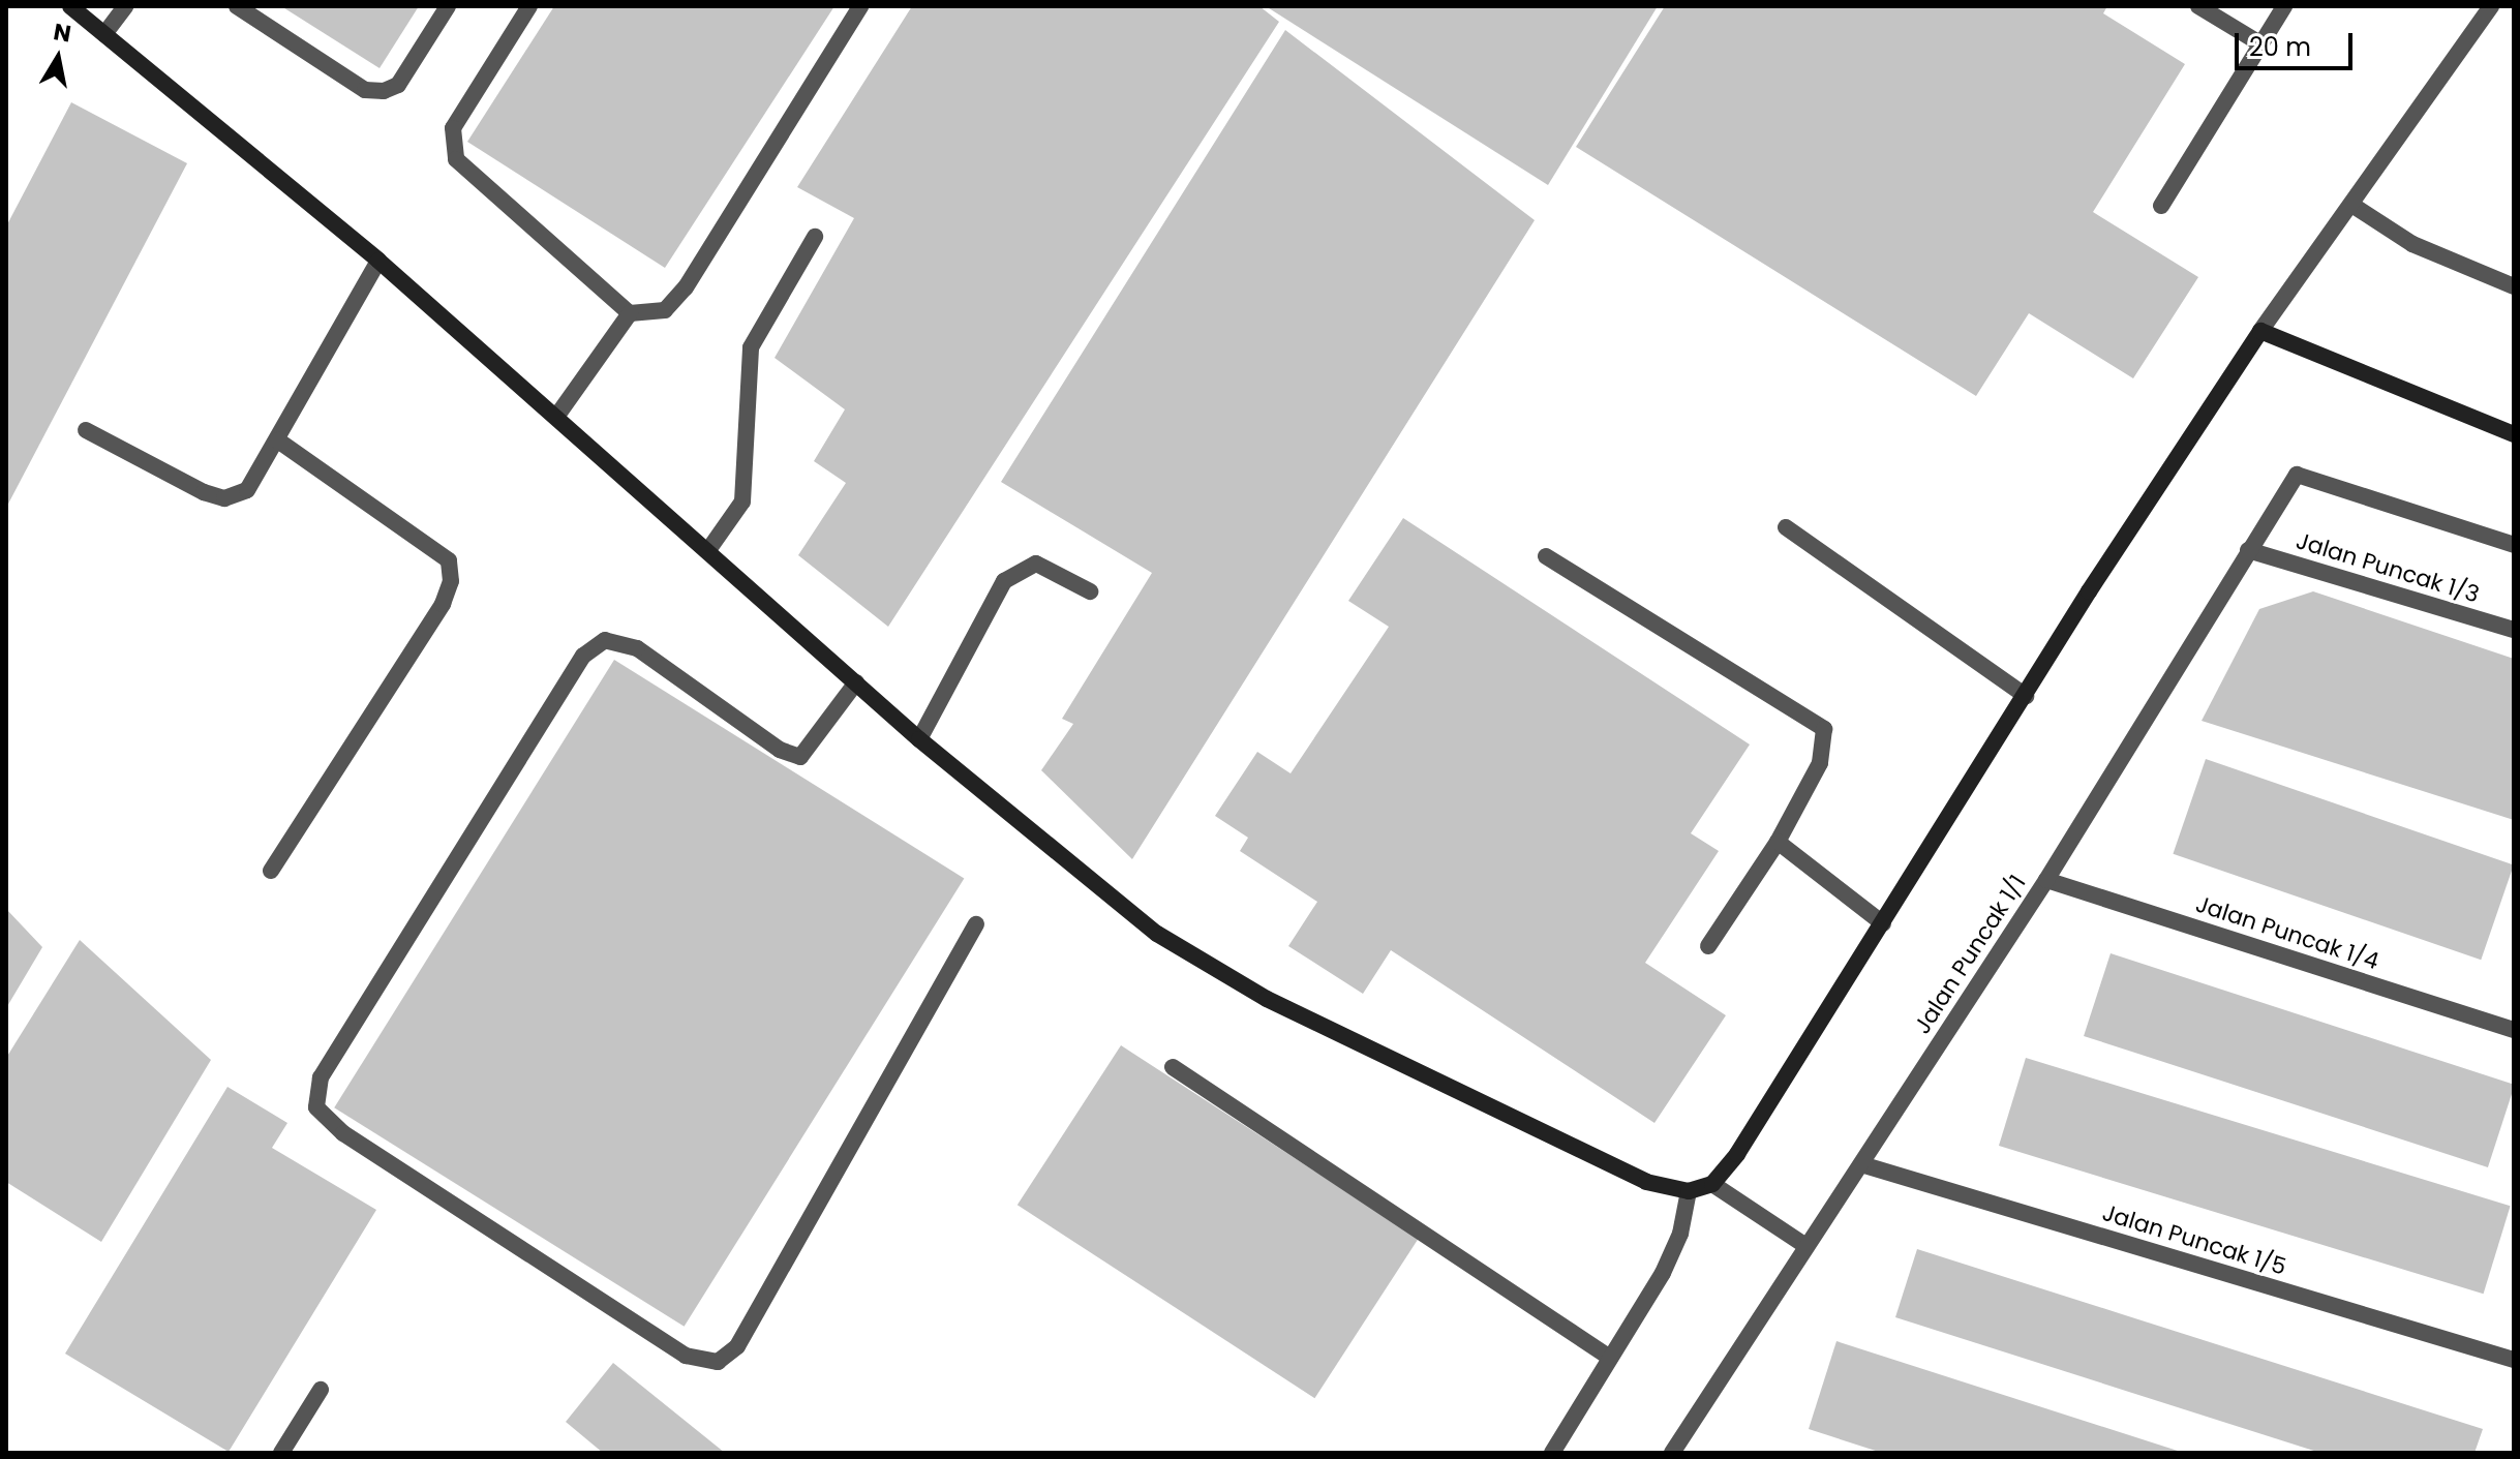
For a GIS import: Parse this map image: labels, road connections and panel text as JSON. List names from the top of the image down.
{
  "streets": {
    "street": [
      "Jalan Puncak 1/3",
      "Jalan Puncak 1/4",
      "Jalan Puncak 1/1",
      "Jalan Puncak 1/5"
    ]
  },
  "crossings": [
    ["Jalan Puncak 1/3", "Jalan Puncak 1/1"],
    ["Jalan Puncak 1/4", "Jalan Puncak 1/1"],
    ["Jalan Puncak 1/1", "Jalan Puncak 1/5"]
  ],
  "scale_bar": "20 m",
  "north": "top"
}
